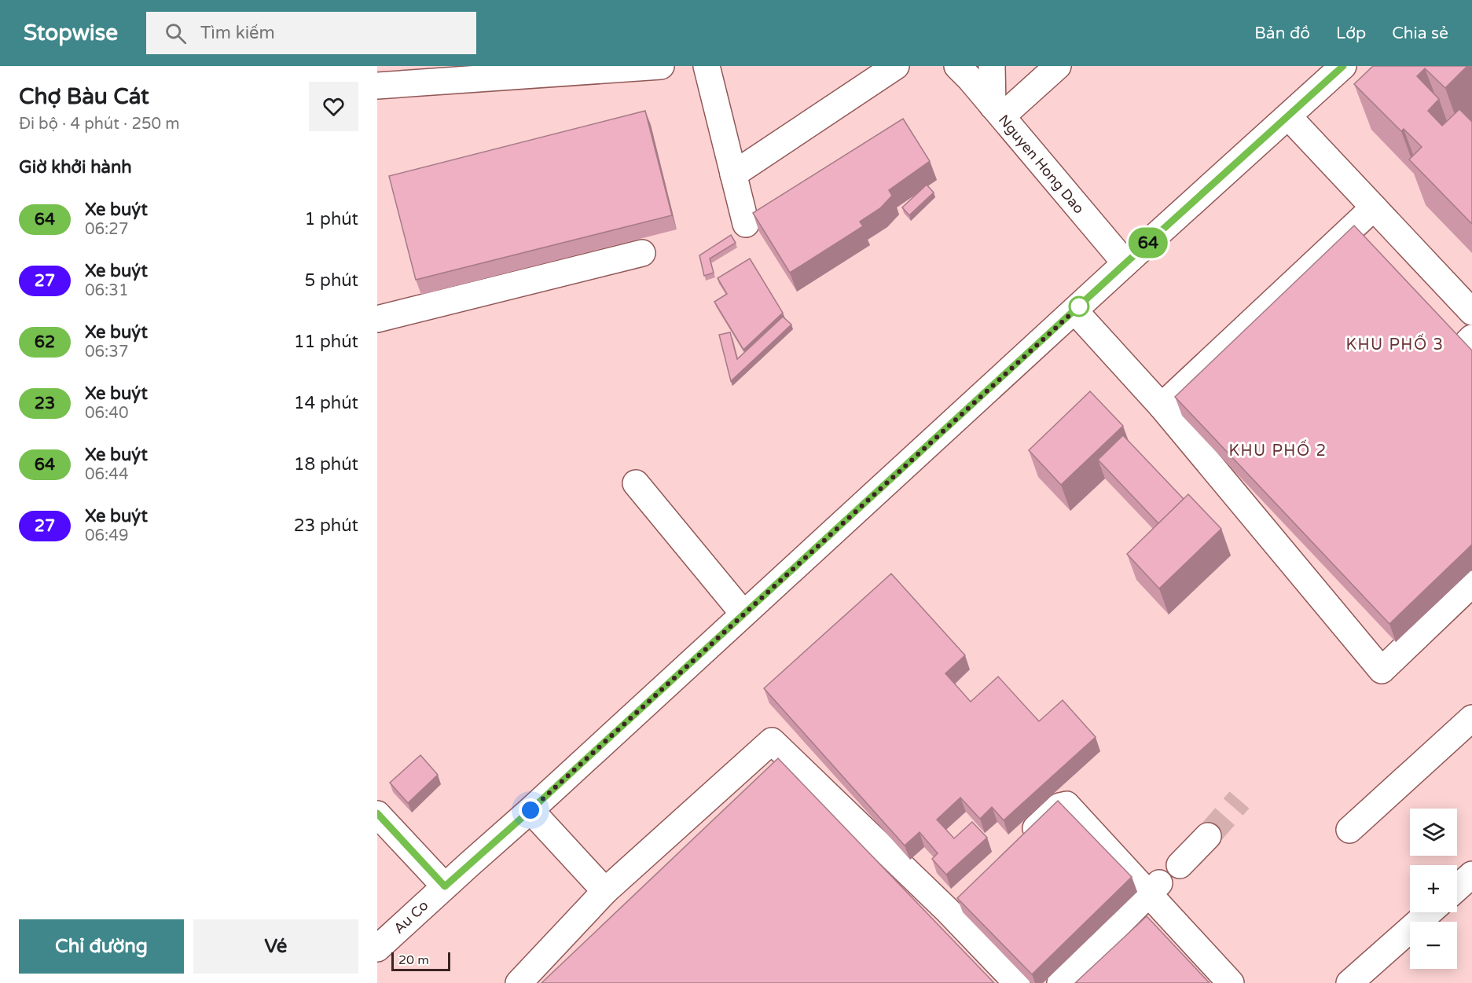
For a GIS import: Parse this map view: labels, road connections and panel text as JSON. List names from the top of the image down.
{
  "streets": {
    "main road": ["Nguyen Hong Dao", "Au Co"]
  },
  "crossings": [
    ["Nguyen Hong Dao", "Au Co"]
  ],
  "districts": ["KHU PHỐ 3", "KHU PHỐ 2"],
  "lines": ["bus line 64"],
  "scale_bar": "20 m",
  "page": {
    "header": "Stopwise",
    "search": "Tìm kiếm",
    "nav": ["Bản đồ", "Lớp", "Chia sẻ"],
    "heading": [
      ["Chợ Bàu Cát", "Đi bộ · 4 phút · 250 m"],
      "Giờ khởi hành"
    ],
    "on_map": "64",
    "list": [
      {
        "mark": "64",
        "name": "Xe buýt",
        "note": "06:27",
        "value": "1 phút"
      },
      {
        "mark": "27",
        "name": "Xe buýt",
        "note": "06:31",
        "value": "5 phút"
      },
      {
        "mark": "62",
        "name": "Xe buýt",
        "note": "06:37",
        "value": "11 phút"
      },
      {
        "mark": "23",
        "name": "Xe buýt",
        "note": "06:40",
        "value": "14 phút"
      },
      {
        "mark": "64",
        "name": "Xe buýt",
        "note": "06:44",
        "value": "18 phút"
      },
      {
        "mark": "27",
        "name": "Xe buýt",
        "note": "06:49",
        "value": "23 phút"
      }
    ],
    "map_buttons": ["+", "−"],
    "buttons": ["Chỉ đường", "Vé"],
    "scale": "20 m"
  }
}
